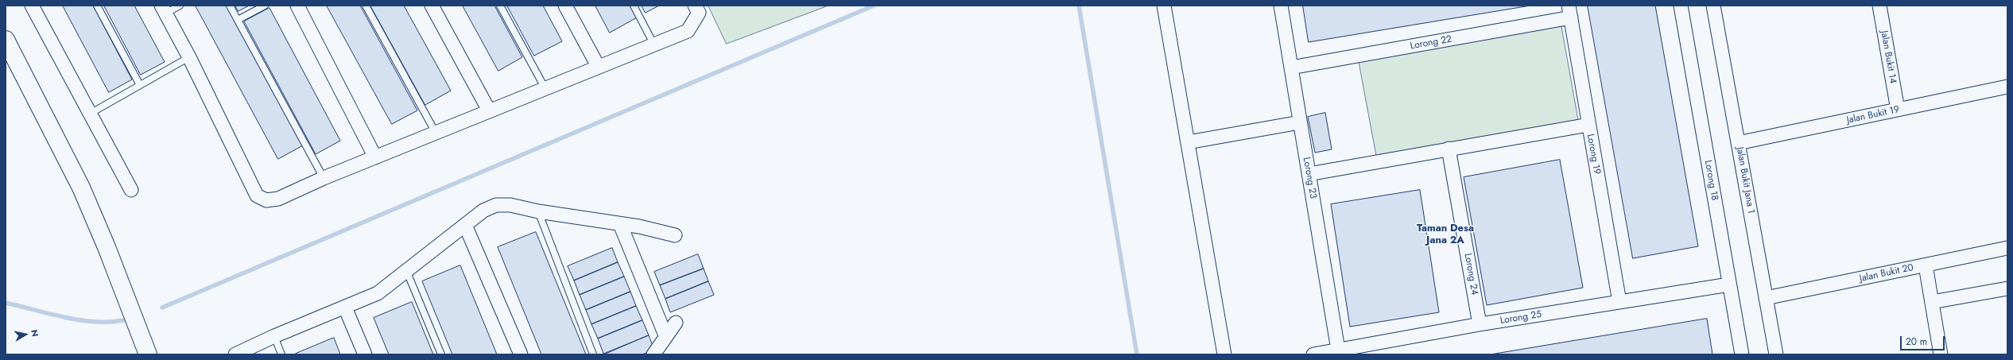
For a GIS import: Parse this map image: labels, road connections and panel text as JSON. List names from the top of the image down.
{
  "streets": {
    "street": [
      "Lorong 22",
      "Jalan Bukit 14",
      "Jalan Bukit 19",
      "Lorong 19",
      "Lorong 23",
      "Lorong 18",
      "Jalan Bukit Jana 1",
      "Jalan Bukit 20",
      "Lorong 24",
      "Lorong 25"
    ]
  },
  "crossings": [
    ["Lorong 22", "Lorong 19"],
    ["Lorong 22", "Lorong 23"],
    ["Jalan Bukit 14", "Jalan Bukit 19"],
    ["Jalan Bukit 19", "Jalan Bukit Jana 1"],
    ["Lorong 19", "Lorong 25"],
    ["Lorong 23", "Lorong 25"],
    ["Lorong 18", "Lorong 25"],
    ["Jalan Bukit Jana 1", "Jalan Bukit 20"],
    ["Lorong 24", "Lorong 25"]
  ],
  "districts": ["Taman Desa Jana 2A"],
  "scale_bar": "20 m",
  "north": "right"
}
